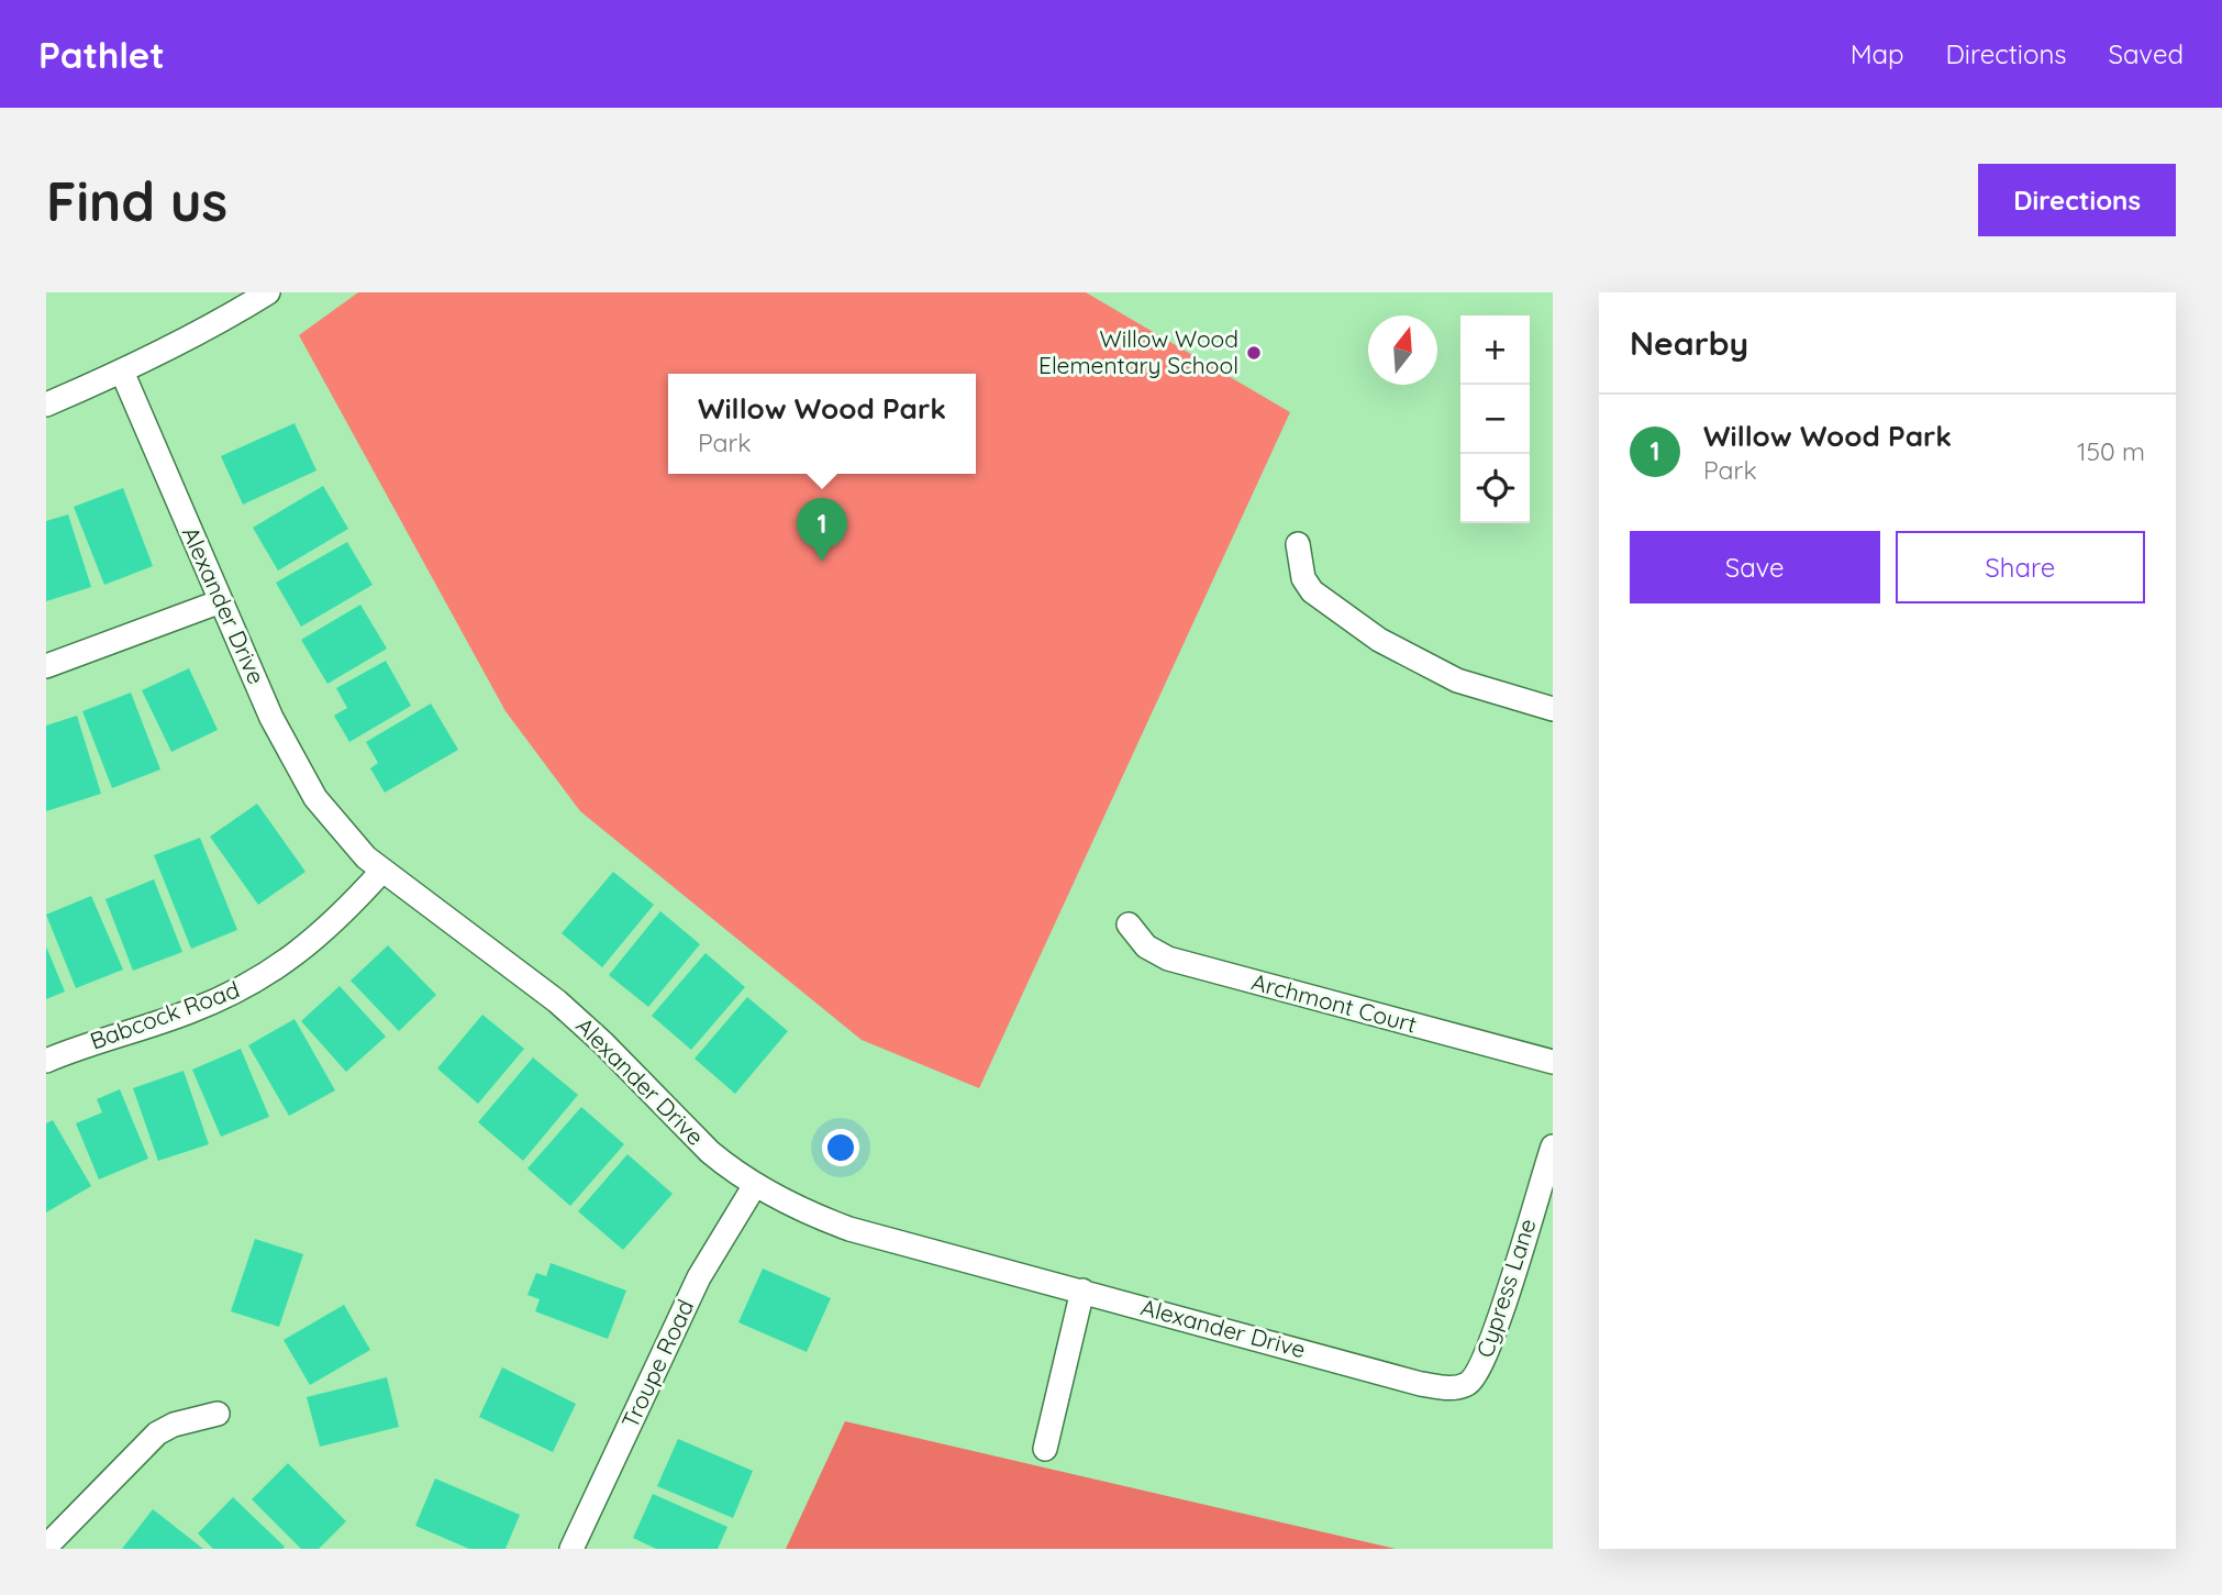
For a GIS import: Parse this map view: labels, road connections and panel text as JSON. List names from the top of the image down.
{
  "streets": {
    "street": [
      "Alexander Drive",
      "Archmont Court",
      "Babcock Road",
      "Cypress Lane",
      "Troupe Road"
    ]
  },
  "crossings": [
    ["Alexander Drive", "Babcock Road"],
    ["Alexander Drive", "Cypress Lane"],
    ["Alexander Drive", "Troupe Road"]
  ],
  "places": ["Willow Wood Elementary School"],
  "north": "top",
  "page": {
    "header": "Pathlet",
    "nav": ["Map", "Directions", "Saved"],
    "buttons": [
      "Directions",
      ["Save", "Share"]
    ],
    "title": "Find us",
    "heading": "Nearby",
    "map_buttons": ["+", "−"],
    "popup": ["Willow Wood Park", "Park"],
    "list": [
      {
        "mark": "1",
        "name": "Willow Wood Park",
        "note": "Park",
        "value": "150 m"
      }
    ],
    "pins": "1"
  }
}
